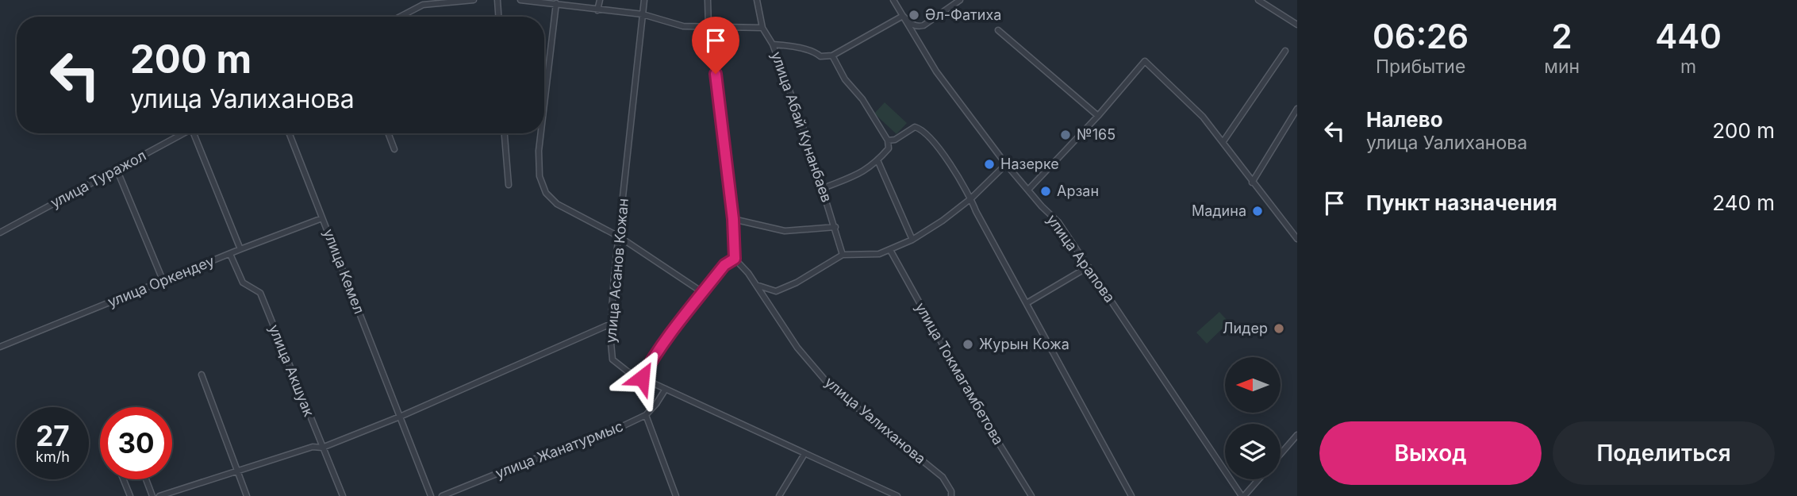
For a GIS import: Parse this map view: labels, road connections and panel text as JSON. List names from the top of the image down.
{
  "streets": {
    "street": [
      "улица Абай Кунанбаев",
      "улица Туражол",
      "улица Арапова",
      "улица Асанов Кожан",
      "улица Кемел",
      "улица Оркендеу",
      "улица Акшуак",
      "улица Токмагамбетова",
      "улица Уалиханова",
      "улица Жанатурмыс"
    ]
  },
  "crossings": [
    ["улица Асанов Кожан", "улица Жанатурмыс"],
    ["улица Кемел", "улица Оркендеу"],
    ["улица Оркендеу", "улица Акшуак"]
  ],
  "places": [
    "Әл-Фатиха",
    "№165",
    "Назерке",
    "Арзан",
    "Мадина",
    "Лидер",
    "Журын Кожа"
  ],
  "north": "left",
  "page": {
    "eta": [
      "06:26",
      "Прибытие",
      "2",
      "мин",
      "440",
      "m"
    ],
    "turn": ["200 m", "улица Уалиханова"],
    "list": [
      {
        "name": "Налево",
        "note": "улица Уалиханова",
        "value": "200 m"
      },
      {
        "name": "Пункт назначения",
        "value": "240 m"
      }
    ],
    "speed": "27 km/h",
    "limit": "30",
    "buttons": ["Выход", "Поделиться"]
  }
}
